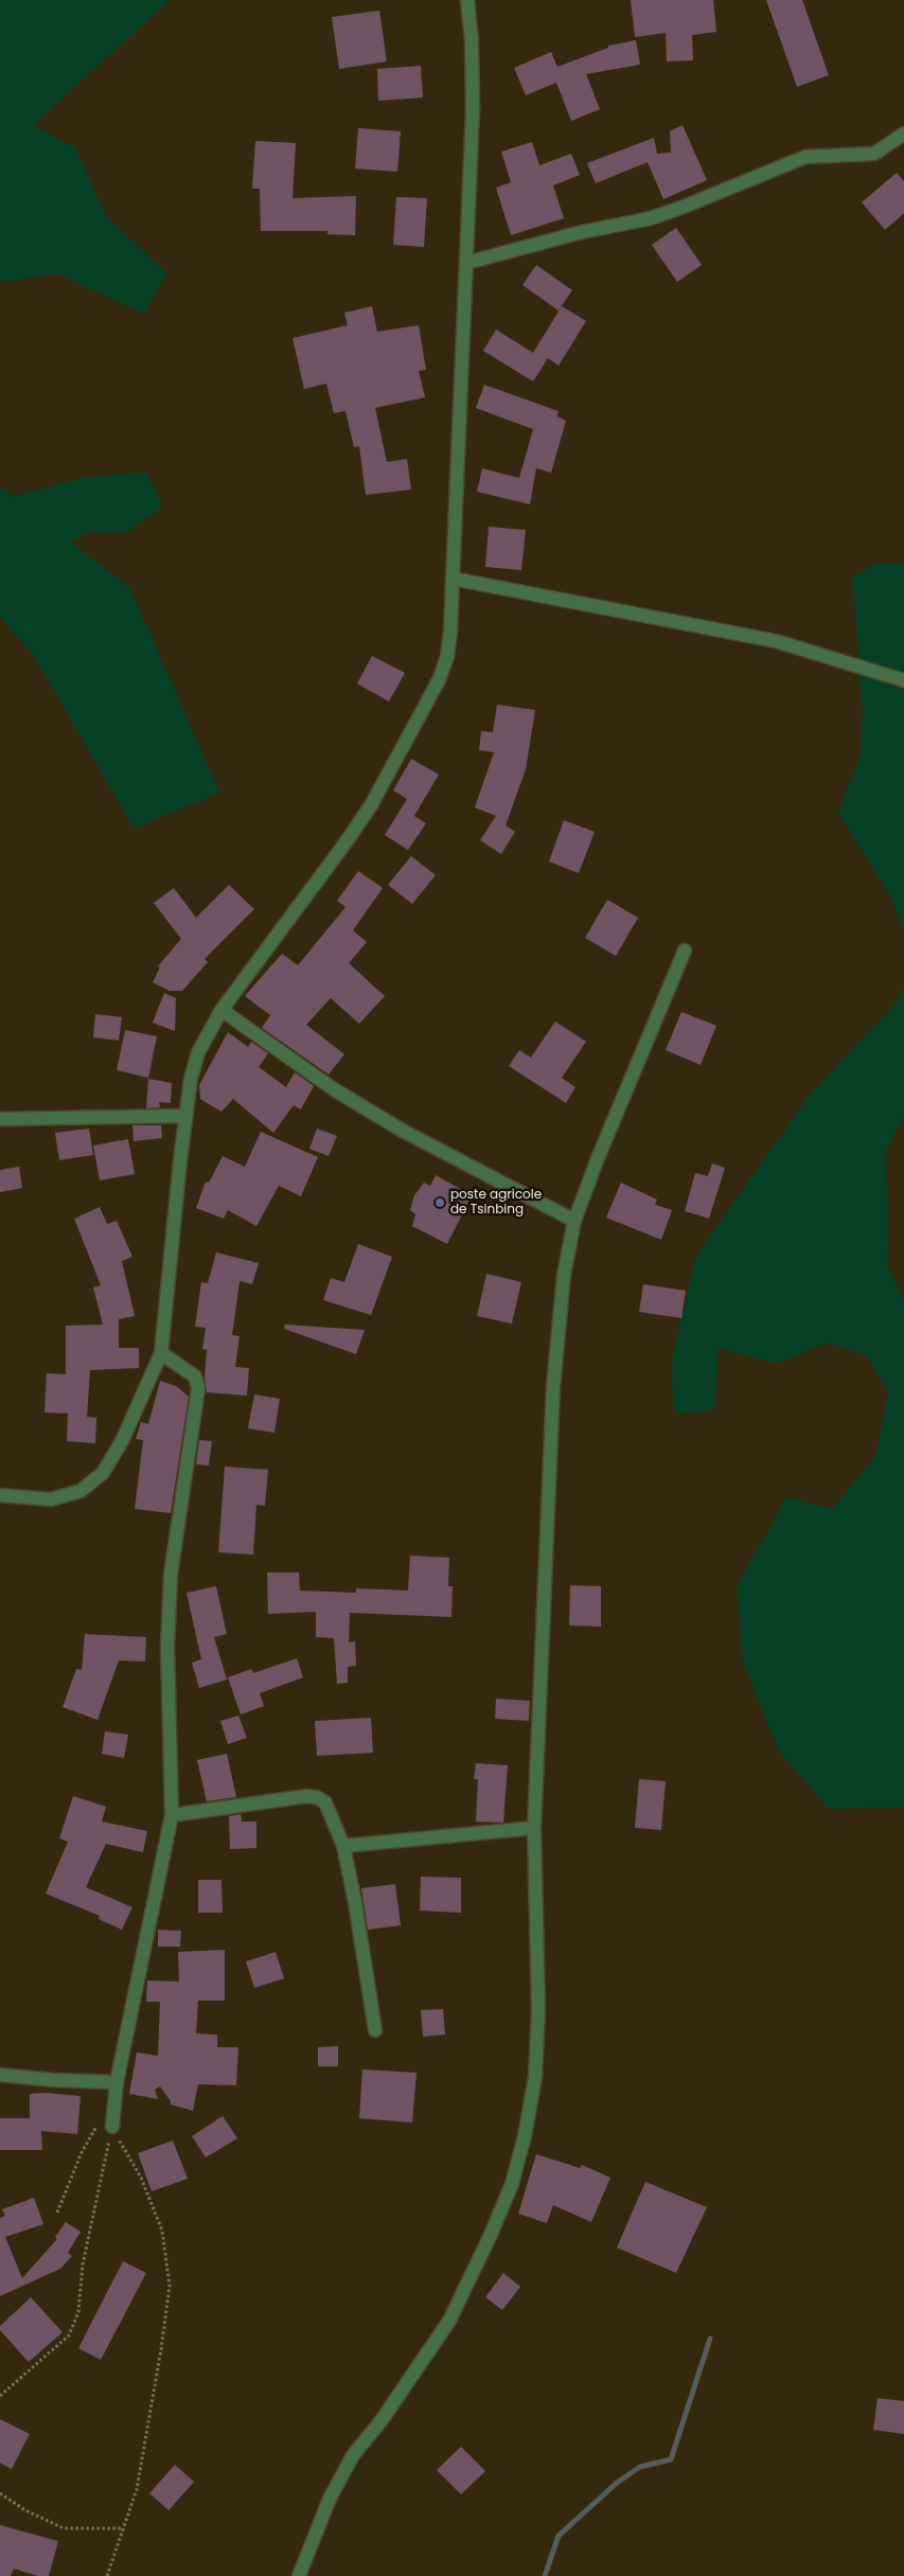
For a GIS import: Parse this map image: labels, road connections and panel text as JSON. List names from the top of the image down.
{
  "places": ["poste agricole de Tsinbing"]
}
